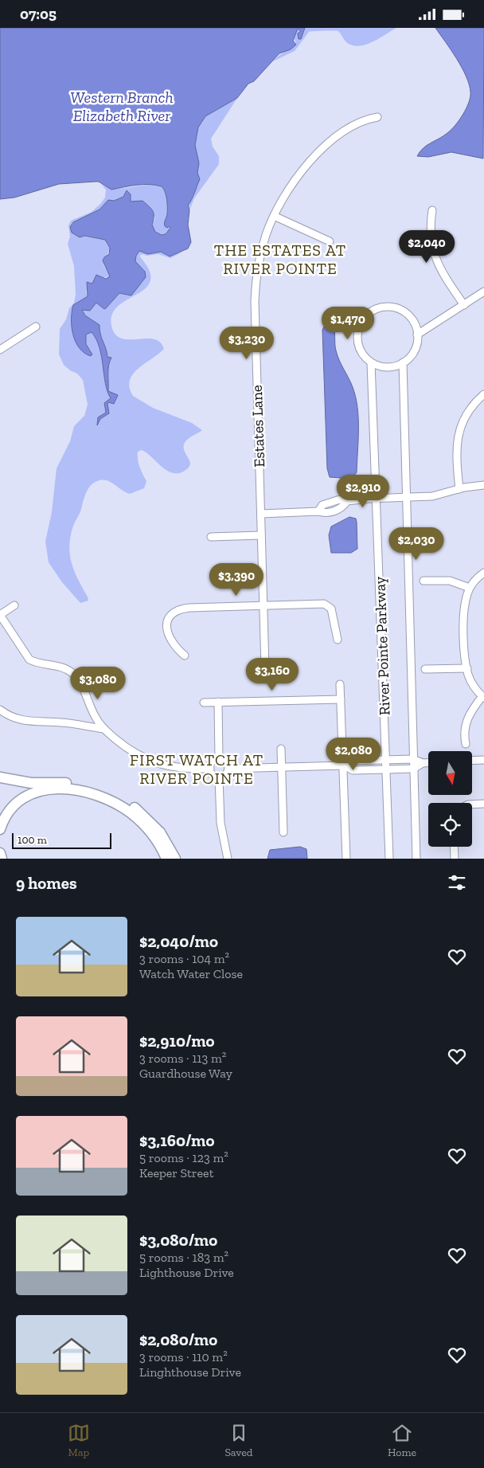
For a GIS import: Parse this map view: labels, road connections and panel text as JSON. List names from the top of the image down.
{
  "streets": {
    "street": ["Estates Lane", "River Pointe Parkway"]
  },
  "districts": ["THE ESTATES AT RIVER POINTE", "FIRST WATCH AT RIVER POINTE"],
  "water": ["Western Branch Elizabeth River"],
  "scale_bar": "100 m",
  "north": "bottom",
  "page": {
    "status": "07:05",
    "price": [
      "$2,040",
      "$1,470",
      "$3,230",
      "$2,910",
      "$2,030",
      "$3,390",
      "$3,160",
      "$3,080",
      "$2,080"
    ],
    "scale": "100 m",
    "heading": "9 homes",
    "list": [
      {
        "name": "$2,040/mo",
        "note": "3 rooms · 104 m² · Watch Water Close"
      },
      {
        "name": "$2,910/mo",
        "note": "3 rooms · 113 m² · Guardhouse Way"
      },
      {
        "name": "$3,160/mo",
        "note": "5 rooms · 123 m² · Keeper Street"
      },
      {
        "name": "$3,080/mo",
        "note": "5 rooms · 183 m² · Lighthouse Drive"
      },
      {
        "name": "$2,080/mo",
        "note": "3 rooms · 110 m² · Linghthouse Drive"
      }
    ],
    "tabs": ["Map", "Saved", "Home"]
  }
}
